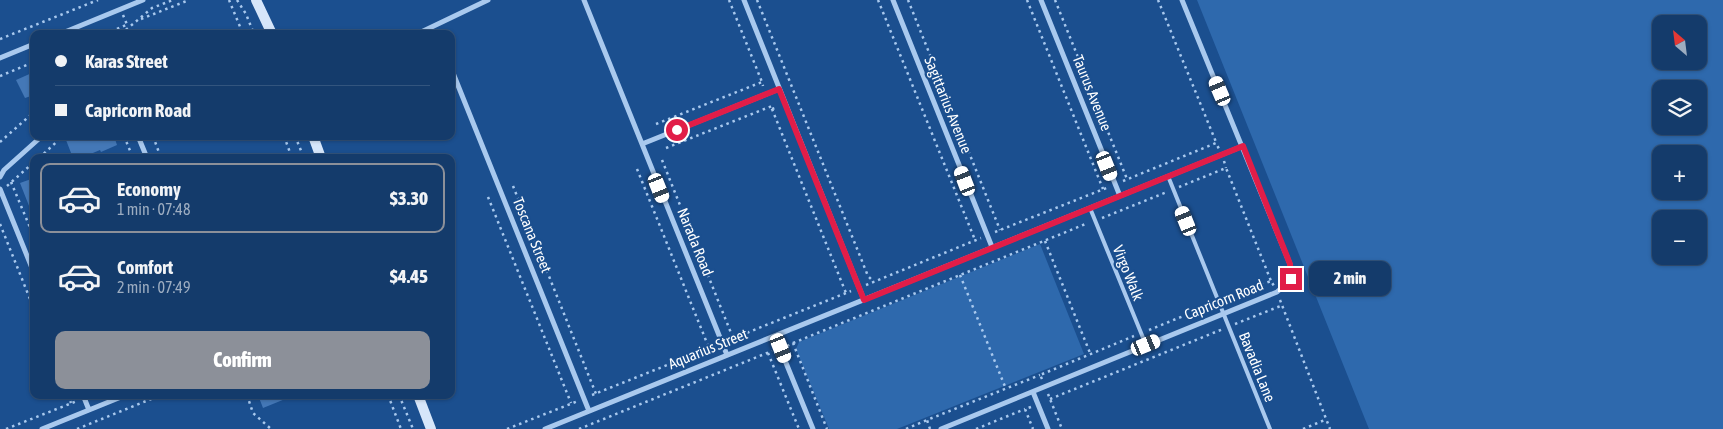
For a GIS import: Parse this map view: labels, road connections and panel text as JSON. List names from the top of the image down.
{
  "streets": {
    "street": [
      "Taurus Avenue",
      "Sagittarius Avenue",
      "Toscana Street",
      "Narada Road",
      "Capricorn Road",
      "Aquarius Street"
    ],
    "lane": ["Virgo Walk", "Bavadia Lane"]
  },
  "crossings": [
    ["Taurus Avenue", "Aquarius Street"],
    ["Sagittarius Avenue", "Aquarius Street"],
    ["Toscana Street", "Aquarius Street"],
    ["Narada Road", "Aquarius Street"],
    ["Virgo Walk", "Capricorn Road"],
    ["Virgo Walk", "Aquarius Street"],
    ["Capricorn Road", "Aquarius Street"],
    ["Capricorn Road", "Bavadia Lane"],
    ["Aquarius Street", "Bavadia Lane"]
  ],
  "north": "top left",
  "page": {
    "map_buttons": ["+", "−"],
    "banner": ["Karas Street", "Capricorn Road"],
    "list": [
      {
        "name": "Economy",
        "note": "1 min · 07:48",
        "value": "$3.30"
      },
      {
        "name": "Comfort",
        "note": "2 min · 07:49",
        "value": "$4.45"
      }
    ],
    "bubble": "2 min",
    "buttons": "Confirm"
  }
}
